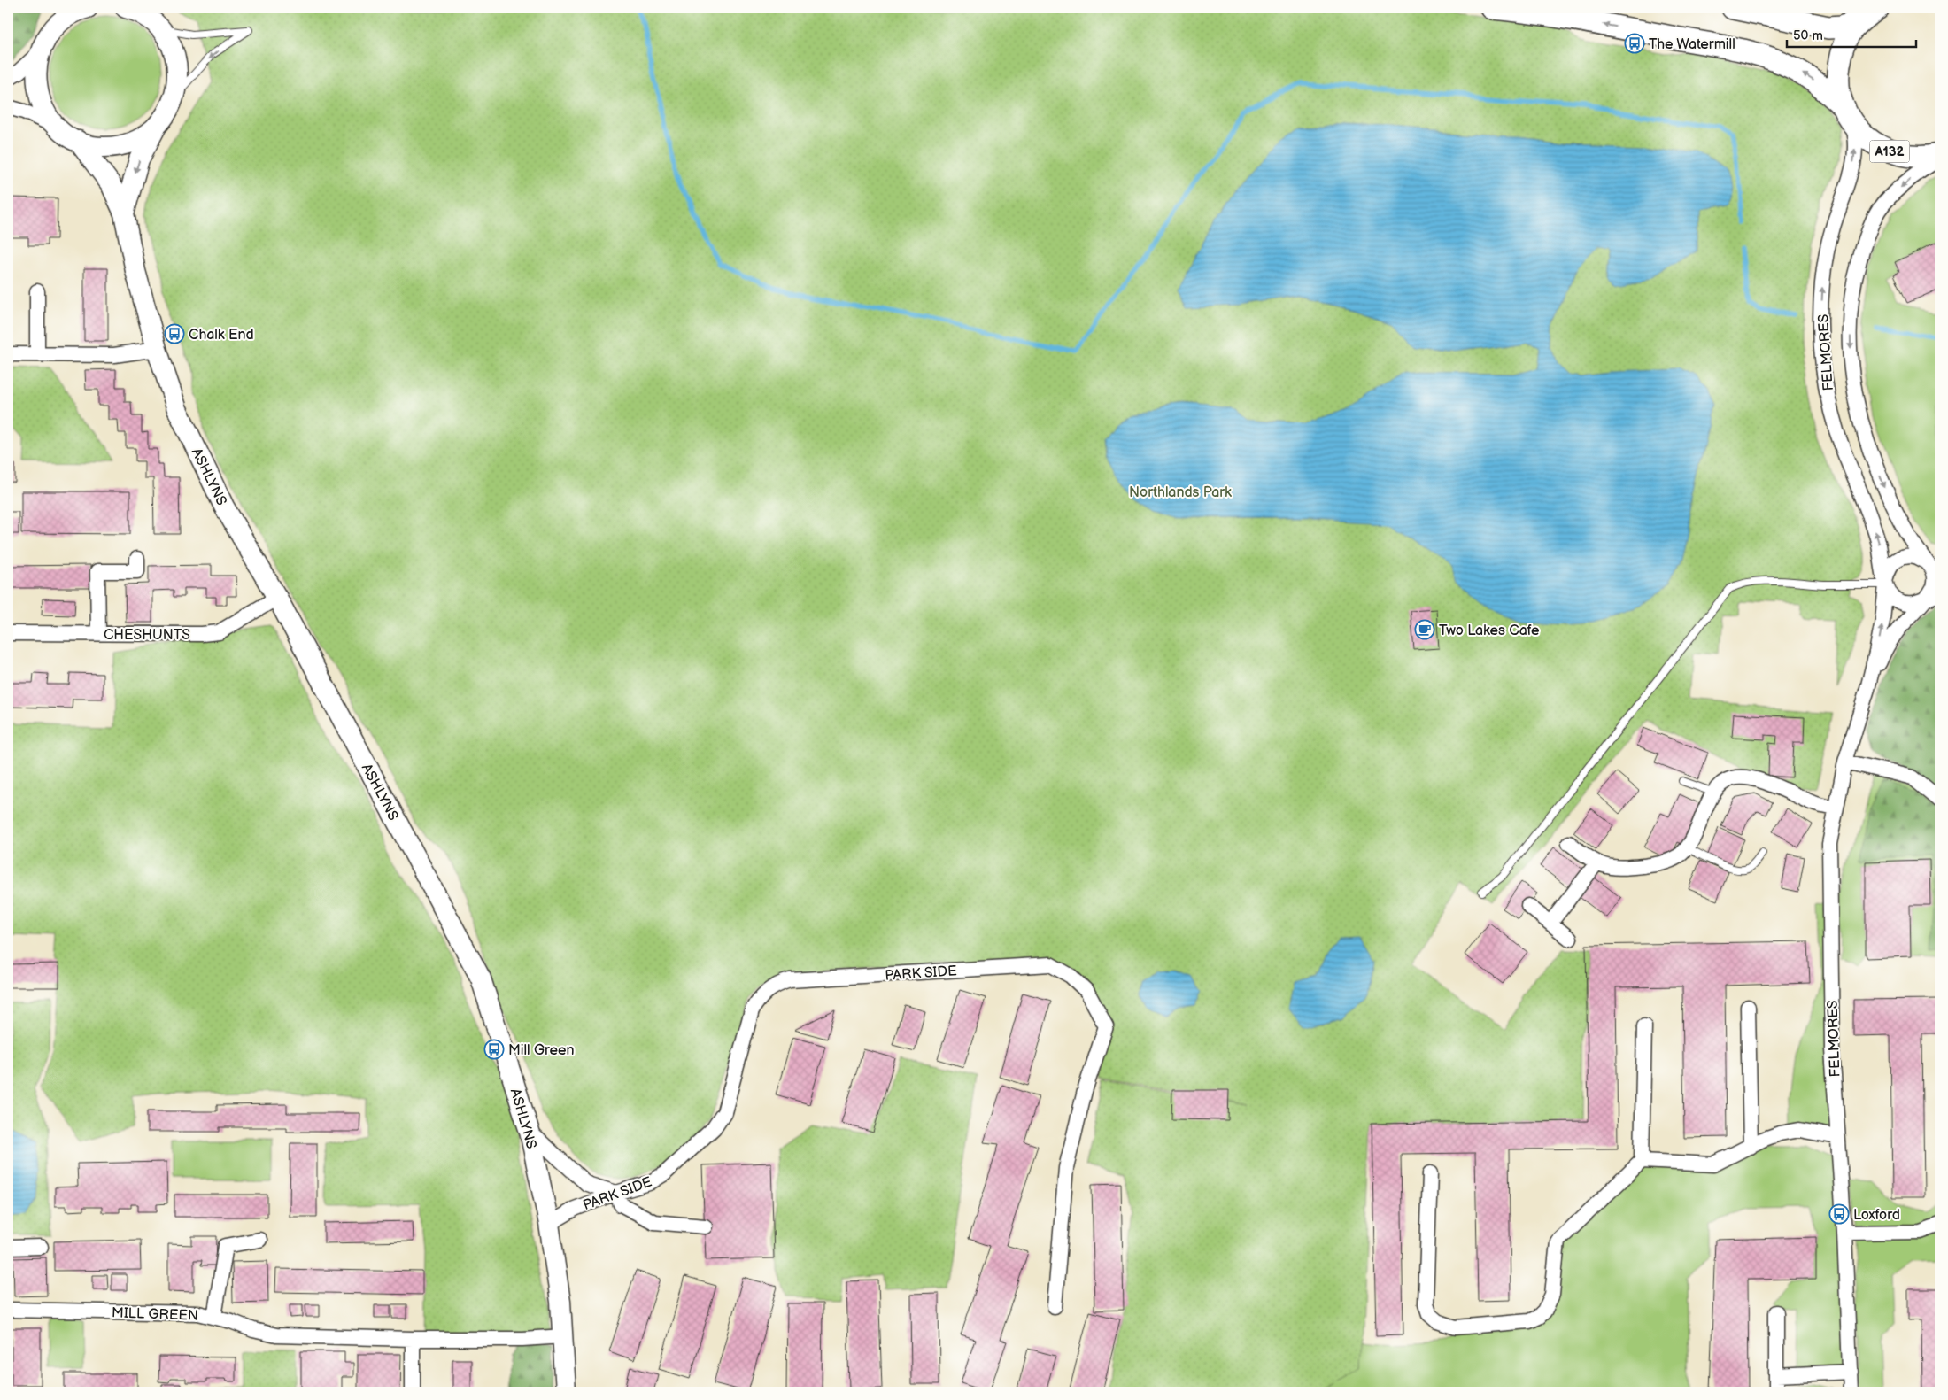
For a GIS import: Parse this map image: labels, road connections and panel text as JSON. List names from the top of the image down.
{
  "streets": {
    "main road": ["A132"],
    "street": [
      "FELMORES",
      "ASHLYNS",
      "CHESHUNTS",
      "PARK SIDE",
      "MILL GREEN"
    ]
  },
  "crossings": [
    ["A132", "FELMORES"],
    ["ASHLYNS", "CHESHUNTS"],
    ["ASHLYNS", "PARK SIDE"],
    ["ASHLYNS", "MILL GREEN"]
  ],
  "parks": ["Northlands Park"],
  "places": {
    "bus stop": [
      "The Watermill",
      "Chalk End",
      "Mill Green",
      "Loxford"
    ],
    "cafe": ["Two Lakes Cafe"]
  },
  "scale_bar": "50 m"
}
